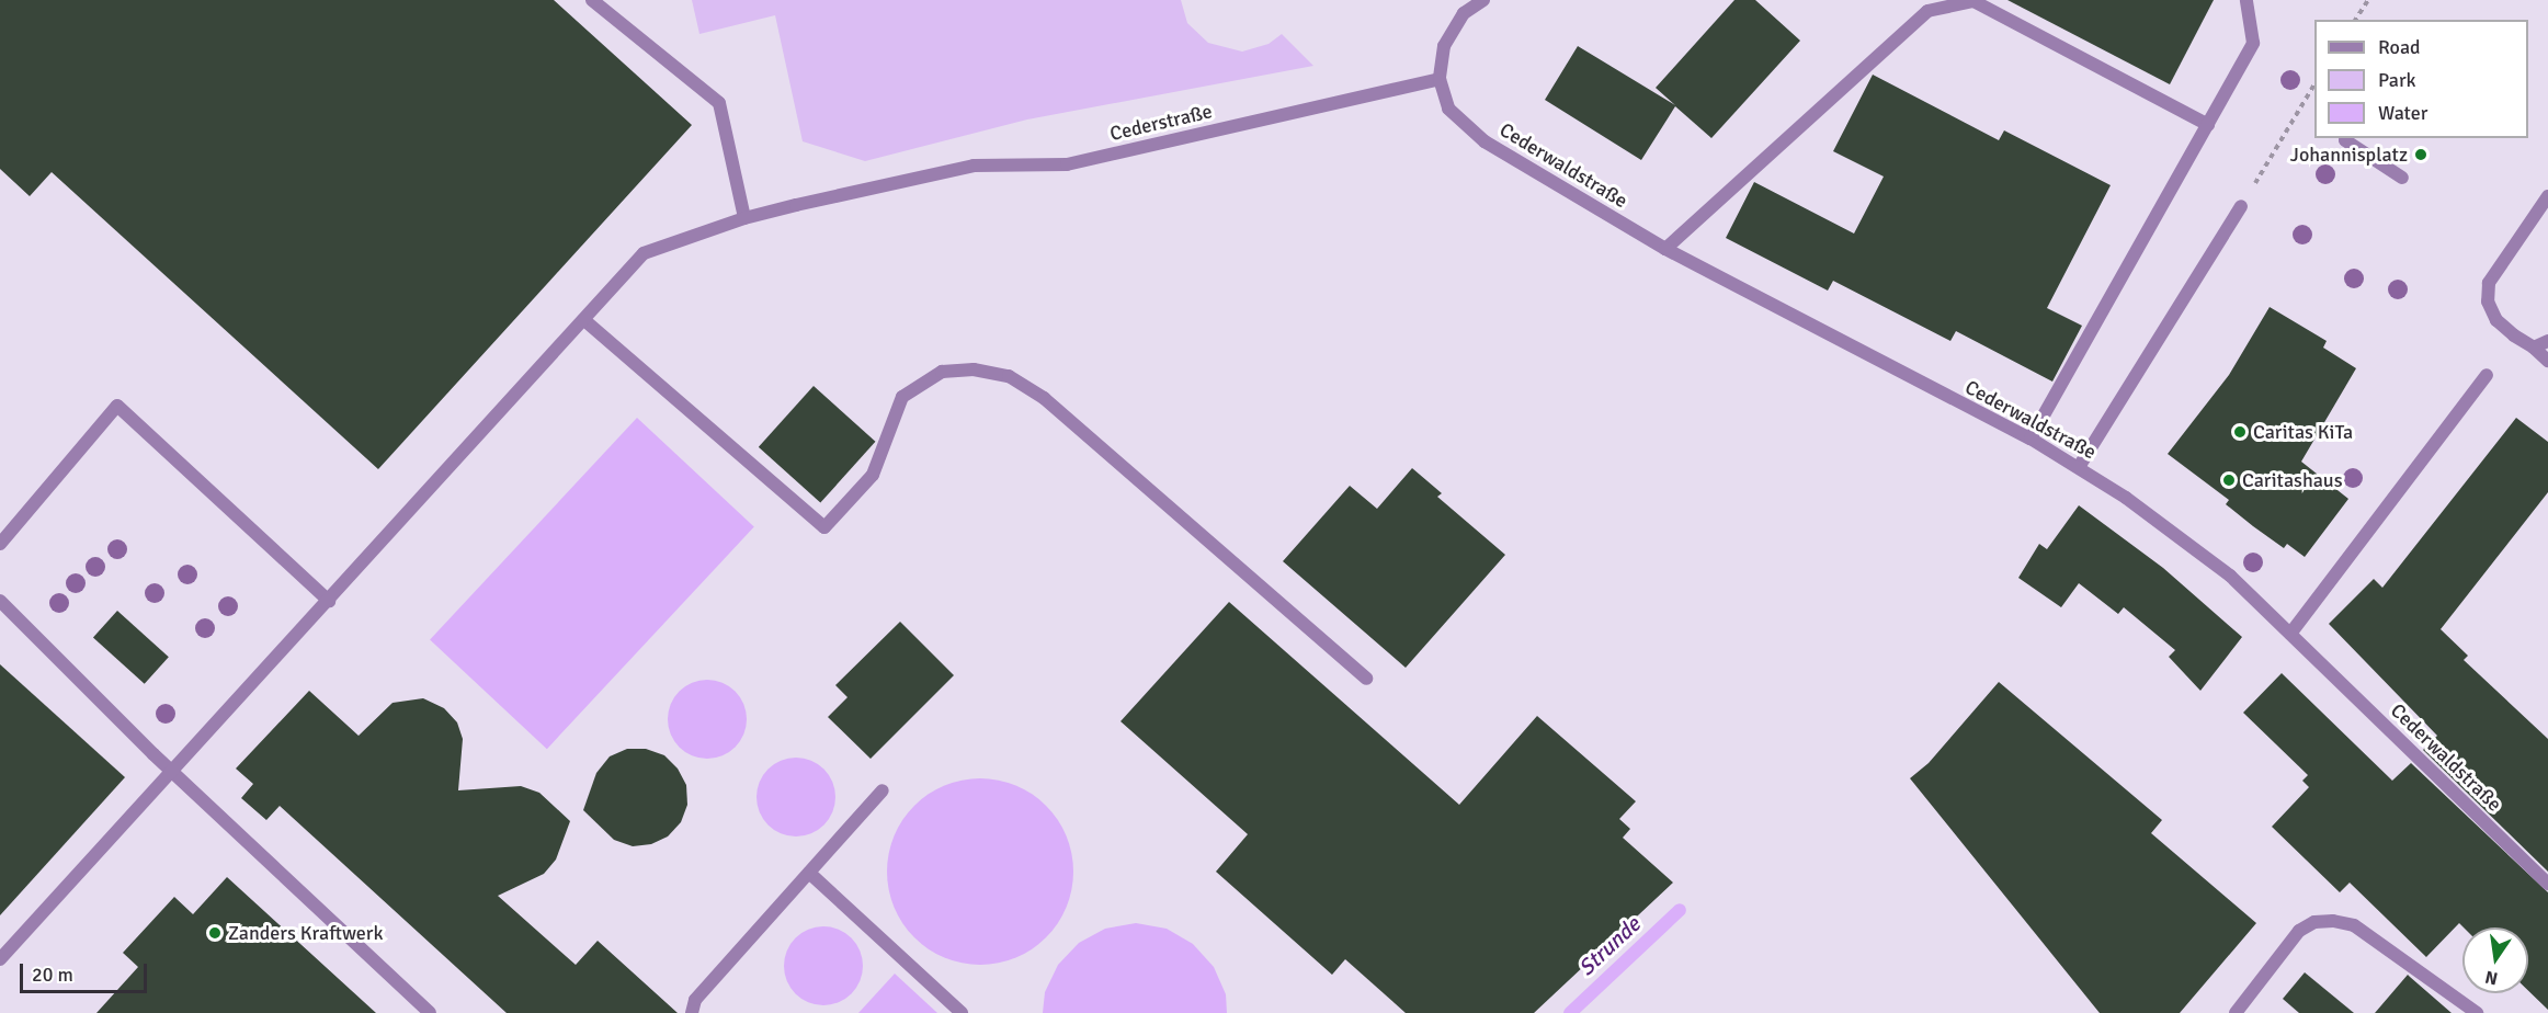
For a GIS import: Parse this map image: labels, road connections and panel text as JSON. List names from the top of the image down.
{
  "streets": {
    "street": ["Cederstraße", "Cederwaldstraße"]
  },
  "crossings": [
    ["Cederstraße", "Cederwaldstraße"]
  ],
  "water": ["Strunde"],
  "places": [
    "Johannisplatz",
    "Caritas KiTa",
    "Caritashaus",
    "Zanders Kraftwerk"
  ],
  "legend": ["Road", "Park", "Water"],
  "scale_bar": "20 m",
  "north": "bottom"
}
